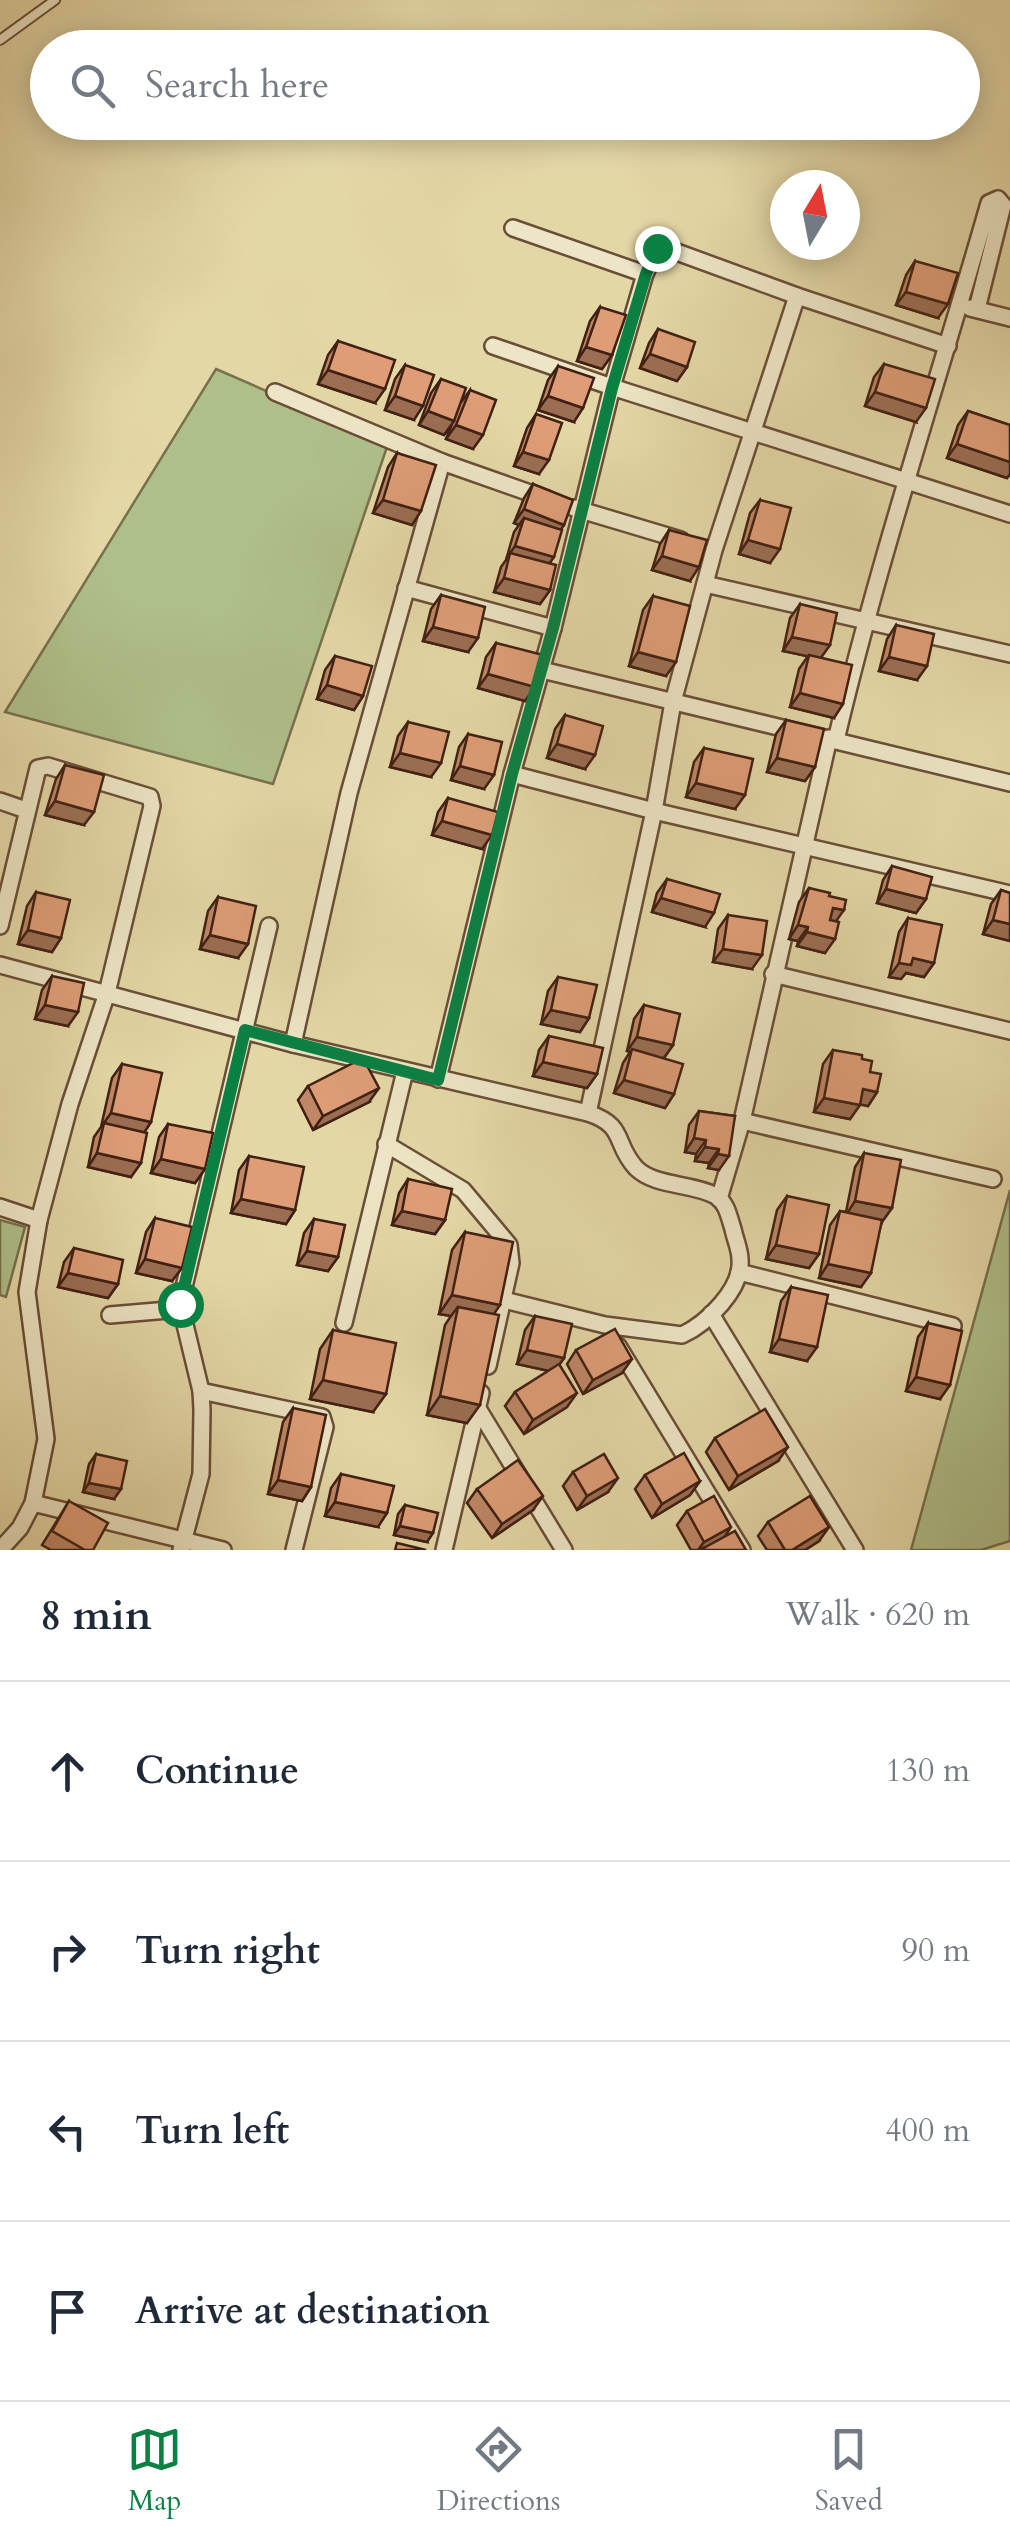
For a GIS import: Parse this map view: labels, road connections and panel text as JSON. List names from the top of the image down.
{
  "north": "top",
  "page": {
    "search": "Search here",
    "heading": ["8 min", "Walk · 620 m"],
    "list": [
      ["Continue", "130 m"],
      ["Turn right", "90 m"],
      ["Turn left", "400 m"],
      "Arrive at destination"
    ],
    "nav": ["Map", "Directions", "Saved"]
  }
}
